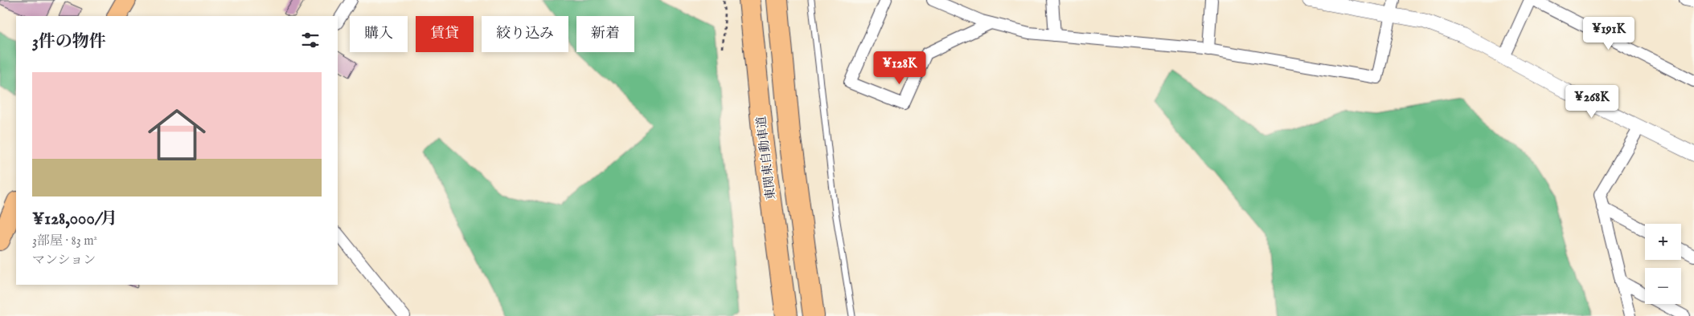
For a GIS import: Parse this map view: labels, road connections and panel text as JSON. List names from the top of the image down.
{
  "streets": {
    "highway": ["東関東自動車道"]
  },
  "page": {
    "chip": [
      "購入",
      "賃貸",
      "絞り込み",
      "新着"
    ],
    "heading": "3件の物件",
    "price": ["¥191K", "¥128K", "¥268K"],
    "list": [
      {
        "name": "¥128,000/月",
        "note": "3部屋 · 83 m² · マンション"
      }
    ],
    "map_buttons": ["+", "−"]
  }
}
